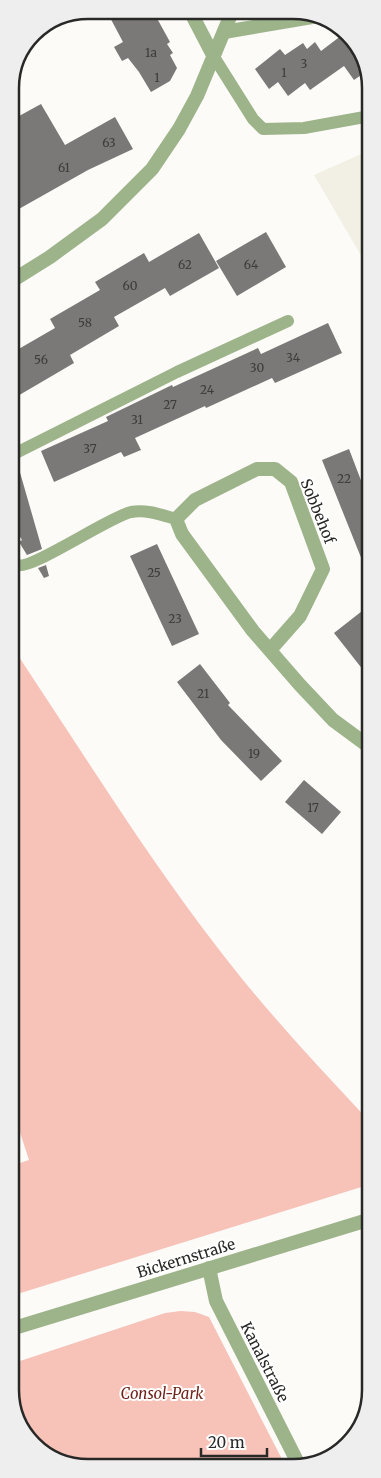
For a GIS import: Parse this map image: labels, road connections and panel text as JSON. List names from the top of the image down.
{
  "streets": {
    "street": ["Sobbehof", "Bickernstraße", "Kanalstraße"]
  },
  "crossings": [
    ["Bickernstraße", "Kanalstraße"]
  ],
  "parks": ["Consol-Park"],
  "house_numbers": [
    "1a",
    "3",
    "1",
    "1",
    "63",
    "61",
    "62",
    "64",
    "60",
    "58",
    "34",
    "56",
    "30",
    "24",
    "27",
    "31",
    "37",
    "22",
    "25",
    "23",
    "21",
    "19",
    "17"
  ],
  "scale_bar": "20 m"
}
